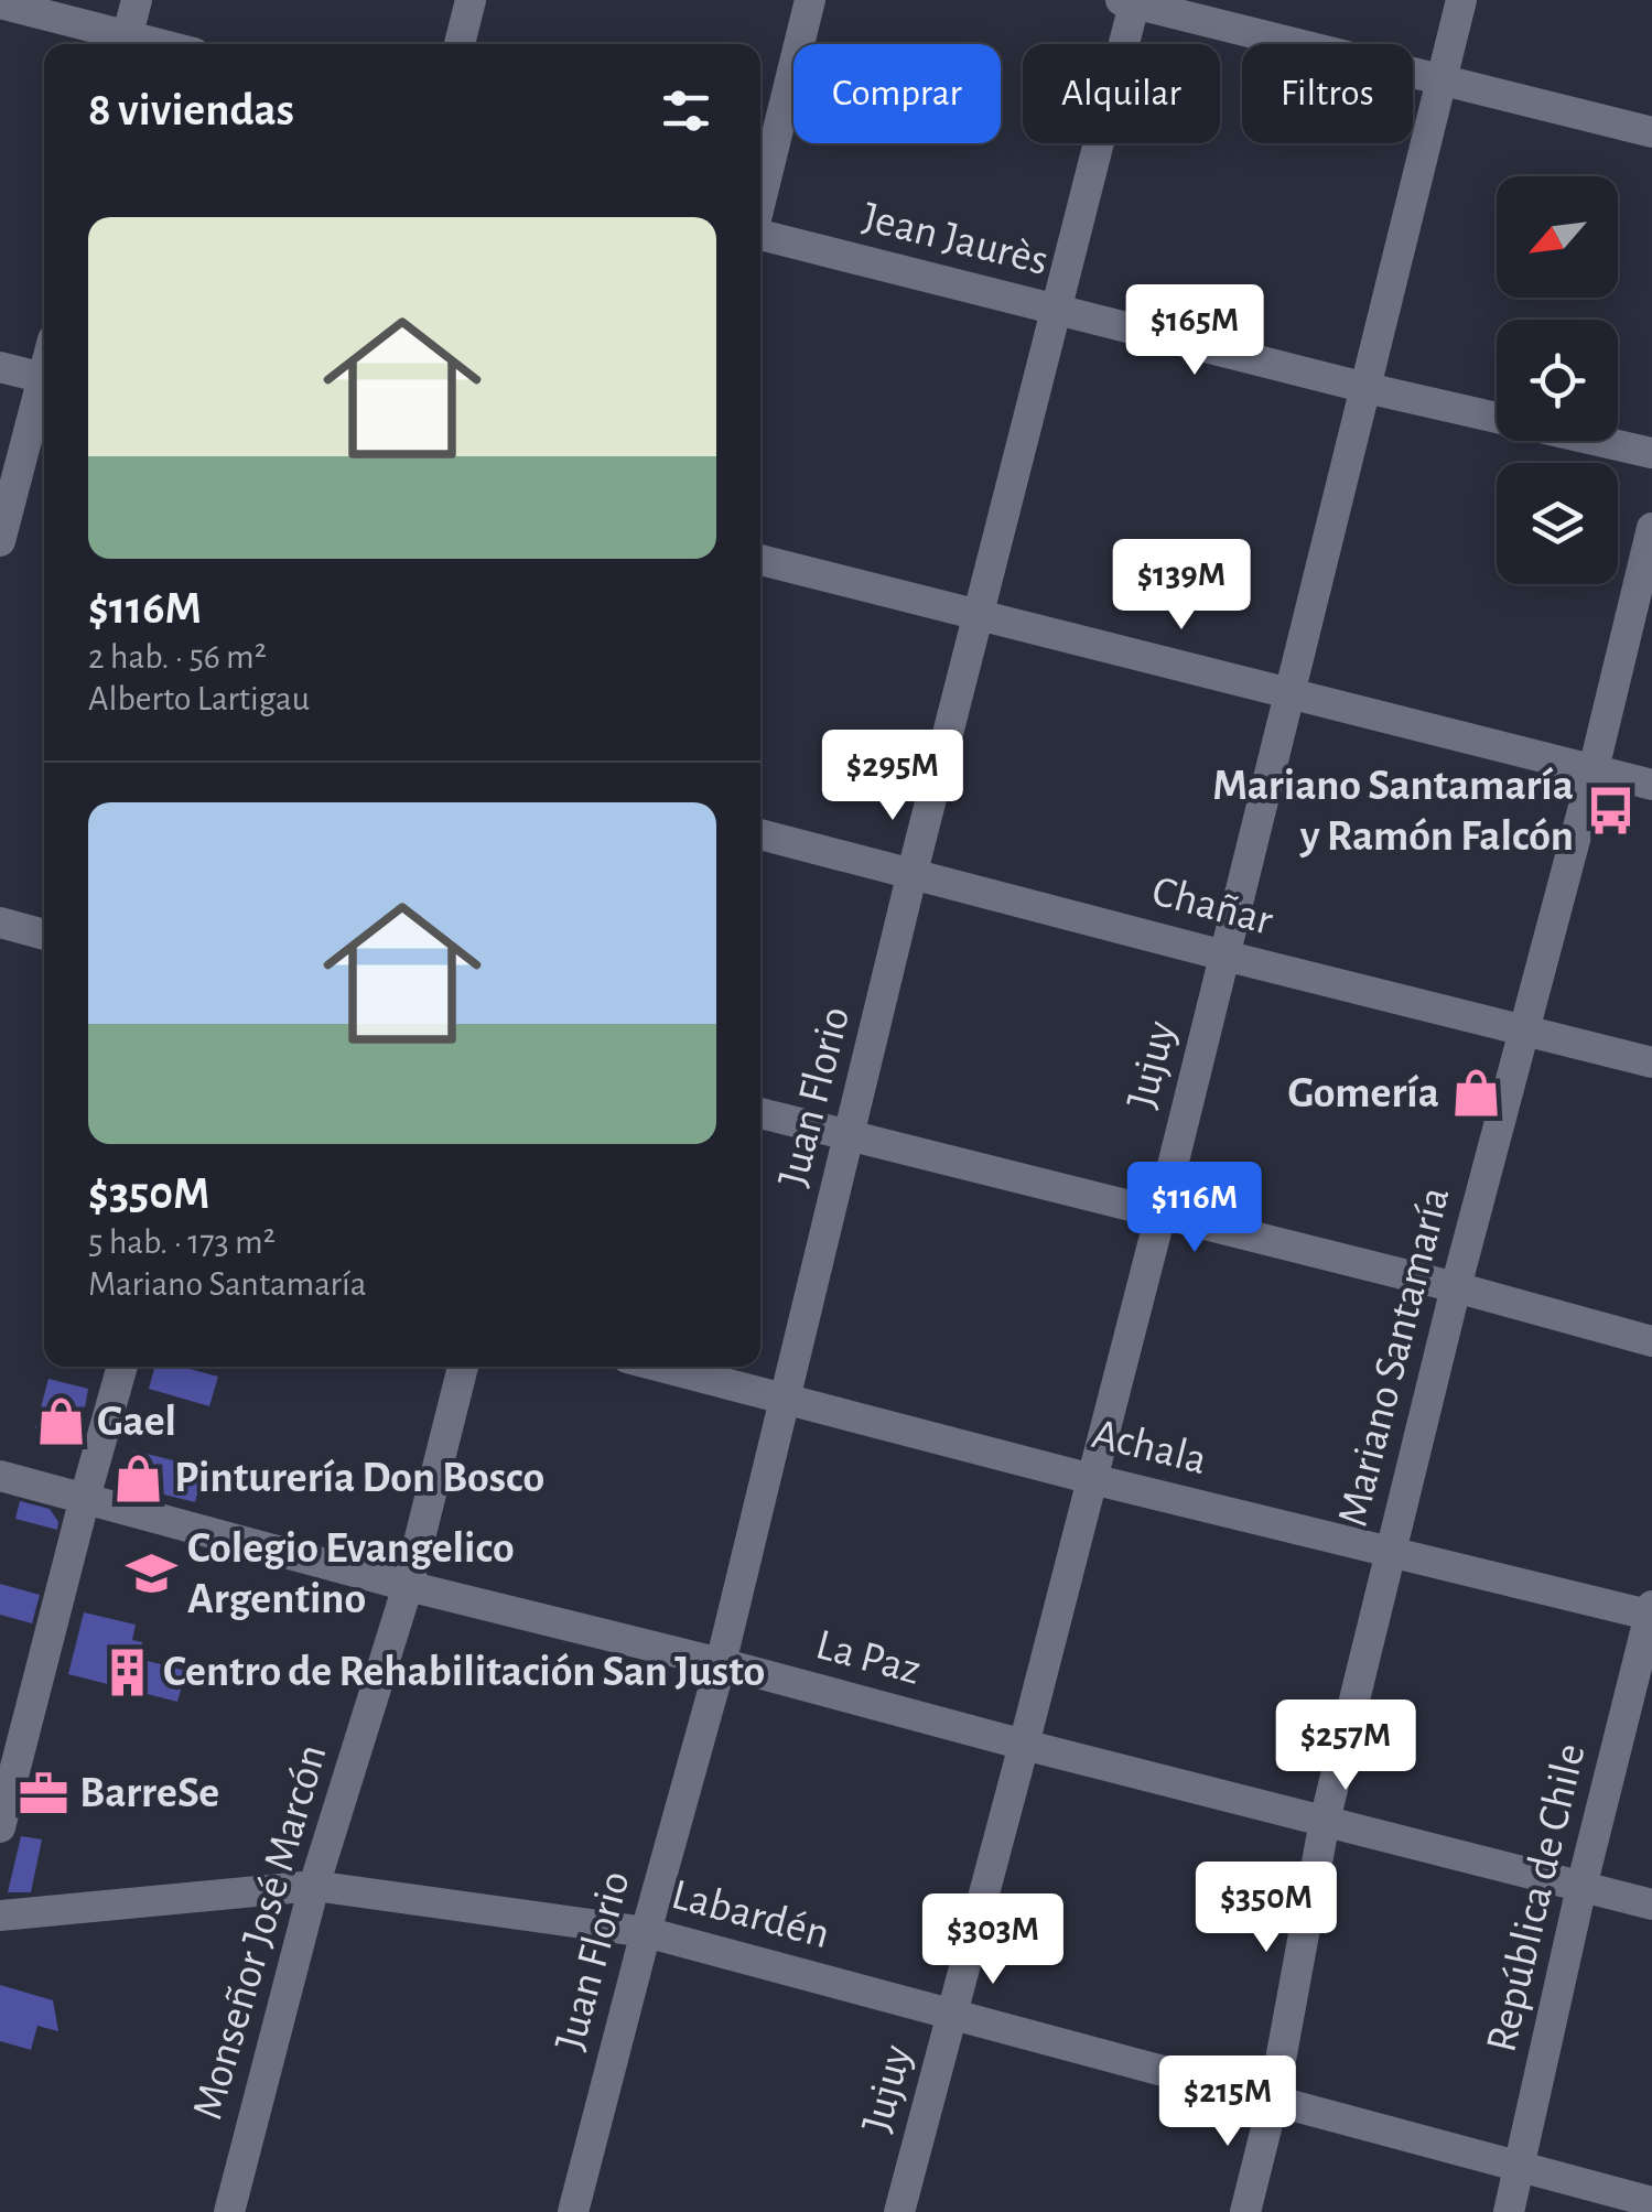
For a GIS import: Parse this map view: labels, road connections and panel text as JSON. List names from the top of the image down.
{
  "streets": {
    "street": [
      "Jean Jaurès",
      "Chañar",
      "Jujuy",
      "Juan Florio",
      "Mariano Santamaría",
      "Achala",
      "La Paz",
      "República de Chile",
      "Labardén",
      "Monseñor José Marcón"
    ]
  },
  "crossings": [
    ["Jean Jaurès", "Jujuy"],
    ["Jean Jaurès", "Juan Florio"],
    ["Chañar", "Jujuy"],
    ["Chañar", "Juan Florio"],
    ["Chañar", "Mariano Santamaría"],
    ["Jujuy", "Achala"],
    ["Jujuy", "La Paz"],
    ["Jujuy", "Labardén"],
    ["Juan Florio", "Achala"],
    ["Juan Florio", "La Paz"],
    ["Juan Florio", "Labardén"],
    ["Mariano Santamaría", "Achala"],
    ["Mariano Santamaría", "La Paz"],
    ["Mariano Santamaría", "Labardén"],
    ["Achala", "República de Chile"],
    ["La Paz", "República de Chile"],
    ["La Paz", "Monseñor José Marcón"],
    ["República de Chile", "Labardén"],
    ["Labardén", "Monseñor José Marcón"]
  ],
  "places": {
    "bus stop": ["Mariano Santamaría y Ramón Falcón"],
    "shop": ["Gomería", "Gael", "Pinturería Don Bosco"],
    "school or university": ["Colegio Evangelico Argentino"],
    "building": ["Centro de Rehabilitación San Justo"],
    "office": ["BarreSe"]
  },
  "north": "bottom left",
  "page": {
    "chip": ["Comprar", "Alquilar", "Filtros"],
    "heading": "8 viviendas",
    "list": [
      {
        "name": "$116M",
        "note": "2 hab. · 56 m² · Alberto Lartigau"
      },
      {
        "name": "$350M",
        "note": "5 hab. · 173 m² · Mariano Santamaría"
      }
    ],
    "price": [
      "$165M",
      "$139M",
      "$295M",
      "$116M",
      "$257M",
      "$350M",
      "$303M",
      "$215M"
    ]
  }
}
